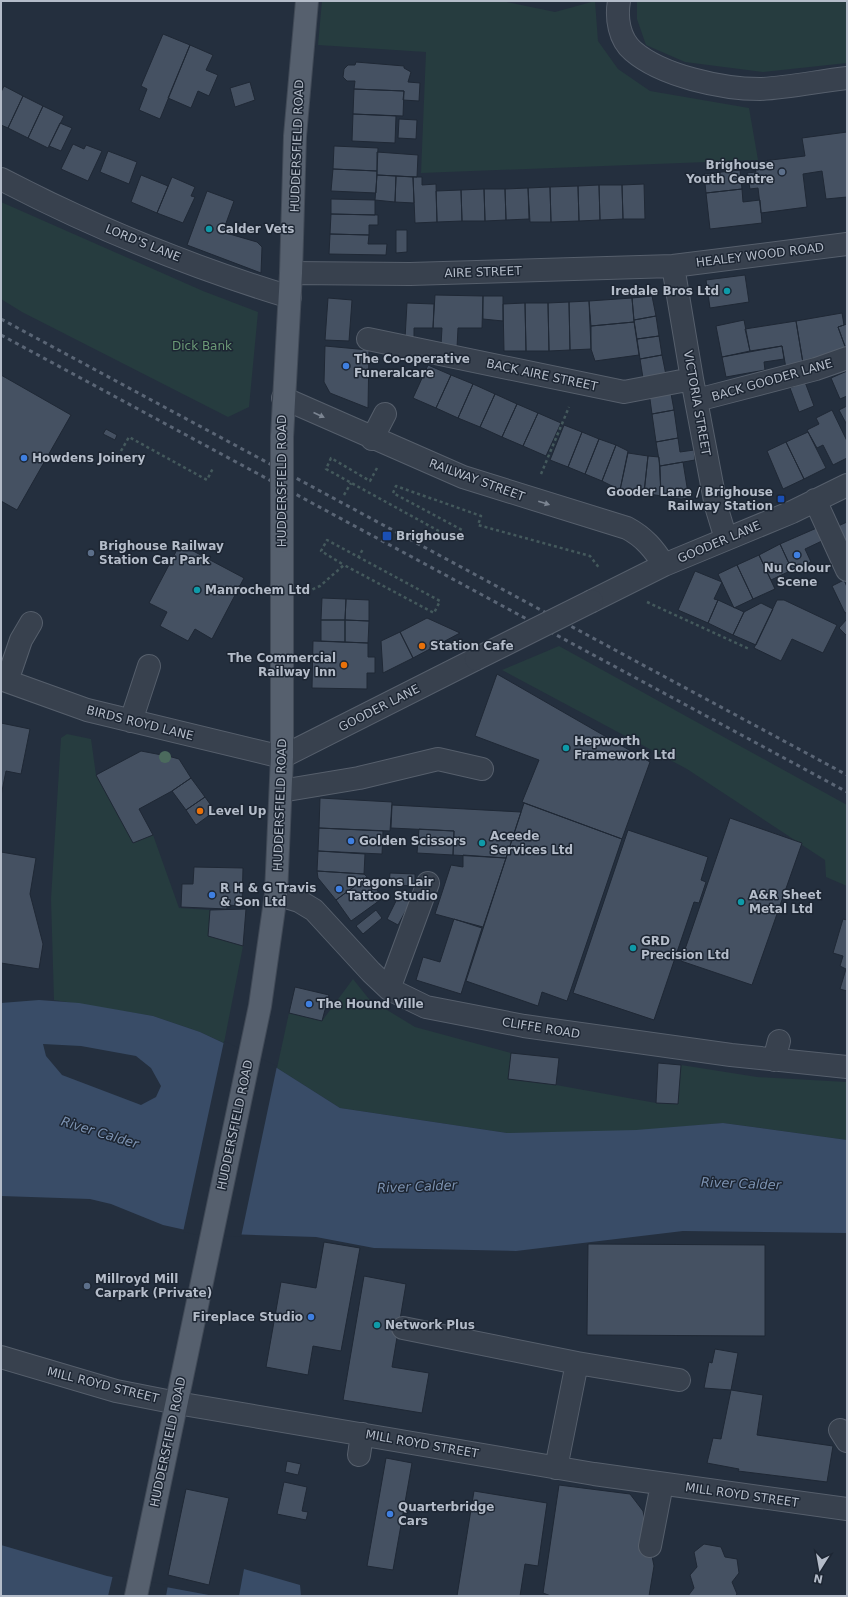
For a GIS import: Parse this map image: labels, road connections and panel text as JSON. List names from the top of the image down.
{
  "streets": {
    "main road": ["HUDDERSFIELD ROAD"],
    "street": [
      "LORD'S LANE",
      "HEALEY WOOD ROAD",
      "AIRE STREET",
      "BACK AIRE STREET",
      "BACK GOODER LANE",
      "VICTORIA STREET",
      "RAILWAY STREET",
      "GOODER LANE",
      "BIRDS ROYD LANE",
      "CLIFFE ROAD",
      "MILL ROYD STREET"
    ]
  },
  "crossings": [
    ["HUDDERSFIELD ROAD", "LORD'S LANE"],
    ["HUDDERSFIELD ROAD", "AIRE STREET"],
    ["HUDDERSFIELD ROAD", "RAILWAY STREET"],
    ["HUDDERSFIELD ROAD", "GOODER LANE"],
    ["HUDDERSFIELD ROAD", "BIRDS ROYD LANE"],
    ["HUDDERSFIELD ROAD", "CLIFFE ROAD"],
    ["HUDDERSFIELD ROAD", "MILL ROYD STREET"],
    ["HEALEY WOOD ROAD", "AIRE STREET"],
    ["HEALEY WOOD ROAD", "VICTORIA STREET"],
    ["AIRE STREET", "VICTORIA STREET"],
    ["BACK AIRE STREET", "VICTORIA STREET"],
    ["BACK GOODER LANE", "VICTORIA STREET"],
    ["VICTORIA STREET", "GOODER LANE"],
    ["RAILWAY STREET", "GOODER LANE"],
    ["GOODER LANE", "BIRDS ROYD LANE"]
  ],
  "one_way": ["RAILWAY STREET"],
  "water": ["River Calder"],
  "parks": ["Dick Bank"],
  "places": {
    "other": [
      "Brighouse Youth Centre",
      "Calder Vets",
      "Iredale Bros Ltd",
      "The Co-operative Funeralcare",
      "Howdens Joinery",
      "Brighouse Railway Station Car Park",
      "Nu Colour Scene",
      "Manrochem Ltd",
      "Station Cafe",
      "The Commercial Railway Inn",
      "Hepworth Framework Ltd",
      "Level Up",
      "Golden Scissors",
      "Aceede Services Ltd",
      "Dragons Lair Tattoo Studio",
      "R H & G Travis & Son Ltd",
      "A&R Sheet Metal Ltd",
      "GRD Precision Ltd",
      "The Hound Ville",
      "Millroyd Mill Carpark (Private)",
      "Fireplace Studio",
      "Network Plus",
      "Quarterbridge Cars"
    ],
    "transit": ["Gooder Lane / Brighouse Railway Station", "Brighouse"]
  },
  "north": "bottom"
}
